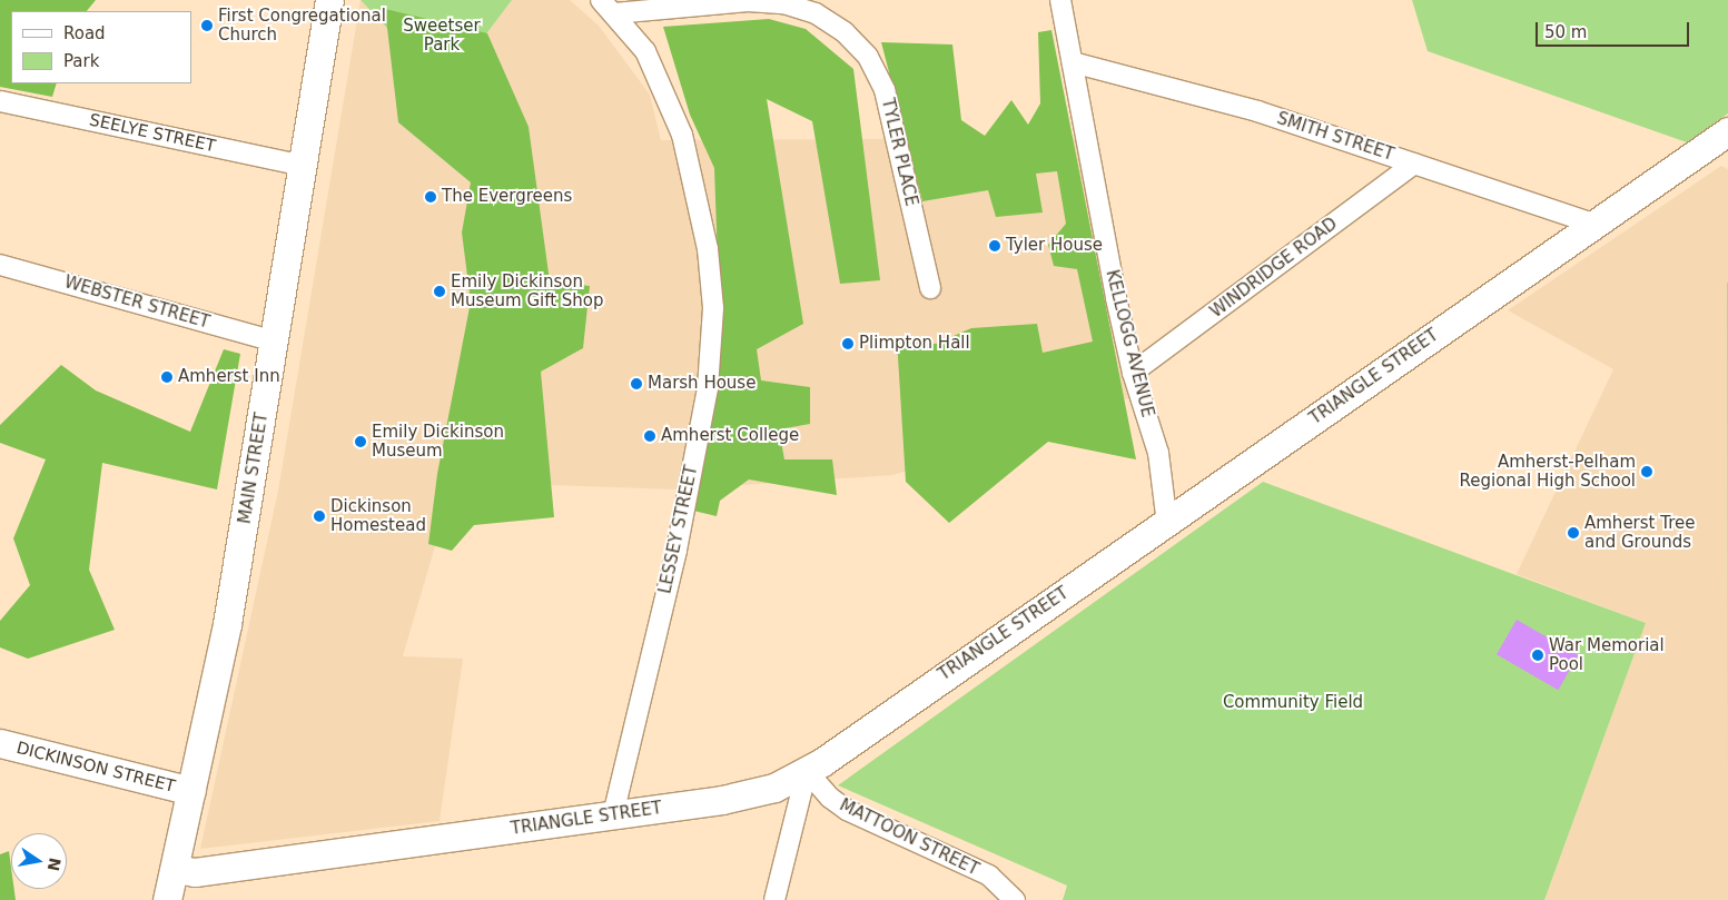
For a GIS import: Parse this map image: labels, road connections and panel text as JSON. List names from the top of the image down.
{
  "streets": {
    "main road": ["TRIANGLE STREET", "MAIN STREET", "DICKINSON STREET"],
    "street": [
      "SEELYE STREET",
      "SMITH STREET",
      "TYLER PLACE",
      "WINDRIDGE ROAD",
      "WEBSTER STREET",
      "KELLOGG AVENUE",
      "LESSEY STREET",
      "MATTOON STREET"
    ]
  },
  "crossings": [
    ["SEELYE STREET", "MAIN STREET"],
    ["SMITH STREET", "WINDRIDGE ROAD"],
    ["SMITH STREET", "KELLOGG AVENUE"],
    ["SMITH STREET", "TRIANGLE STREET"],
    ["TYLER PLACE", "LESSEY STREET"],
    ["WINDRIDGE ROAD", "KELLOGG AVENUE"],
    ["WEBSTER STREET", "MAIN STREET"],
    ["KELLOGG AVENUE", "TRIANGLE STREET"],
    ["TRIANGLE STREET", "MAIN STREET"],
    ["TRIANGLE STREET", "LESSEY STREET"],
    ["TRIANGLE STREET", "MATTOON STREET"],
    ["MAIN STREET", "DICKINSON STREET"]
  ],
  "parks": ["Sweetser Park", "Community Field"],
  "places": [
    "First Congregational Church",
    "The Evergreens",
    "Tyler House",
    "Emily Dickinson Museum Gift Shop",
    "Plimpton Hall",
    "Amherst Inn",
    "Marsh House",
    "Amherst College",
    "Emily Dickinson Museum",
    "Amherst-Pelham Regional High School",
    "Dickinson Homestead",
    "Amherst Tree and Grounds",
    "War Memorial Pool"
  ],
  "legend": ["Road", "Park"],
  "scale_bar": "50 m",
  "north": "right"
}
